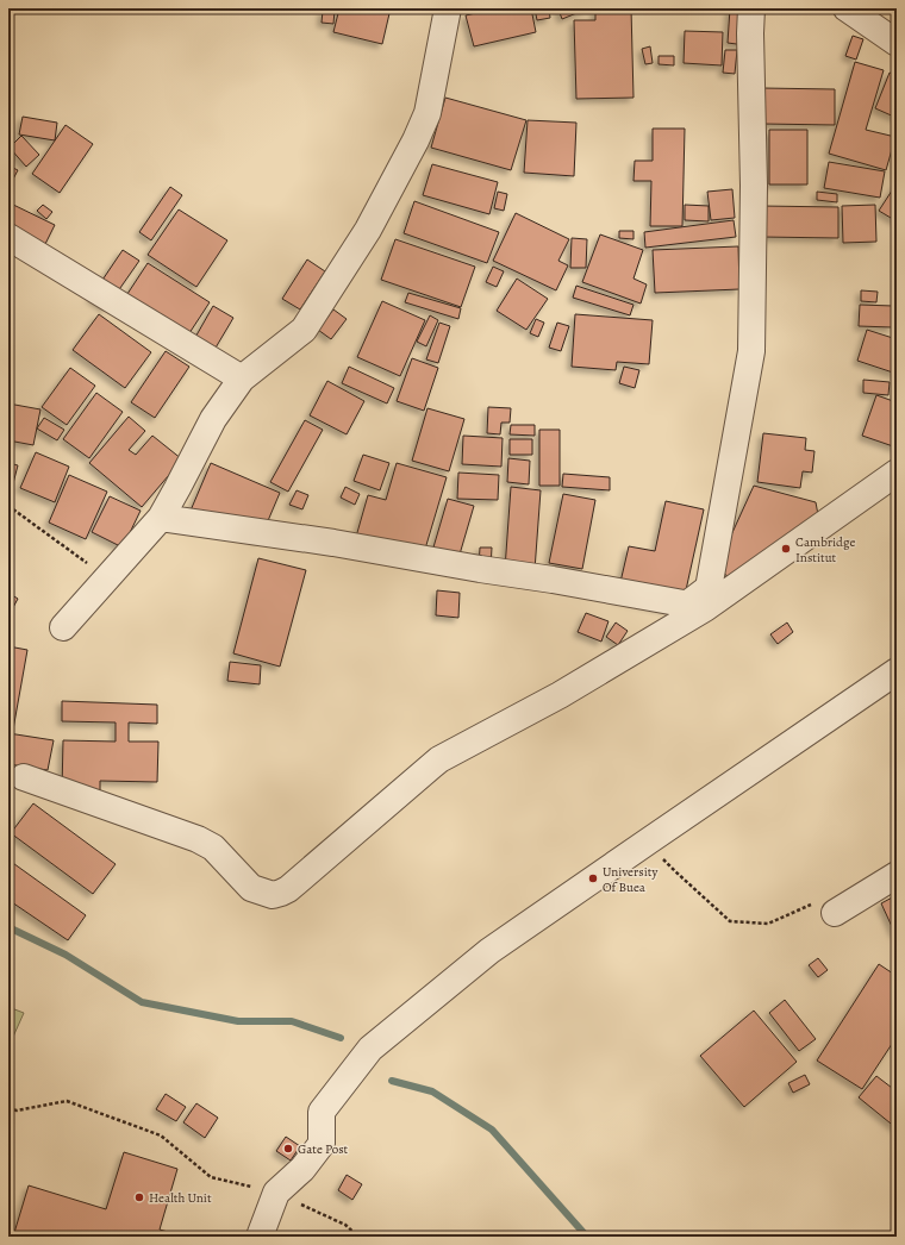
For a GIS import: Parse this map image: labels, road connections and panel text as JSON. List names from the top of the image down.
{
  "places": [
    "Cambridge Institut",
    "University Of Buea",
    "Gate Post",
    "Health Unit"
  ]
}
